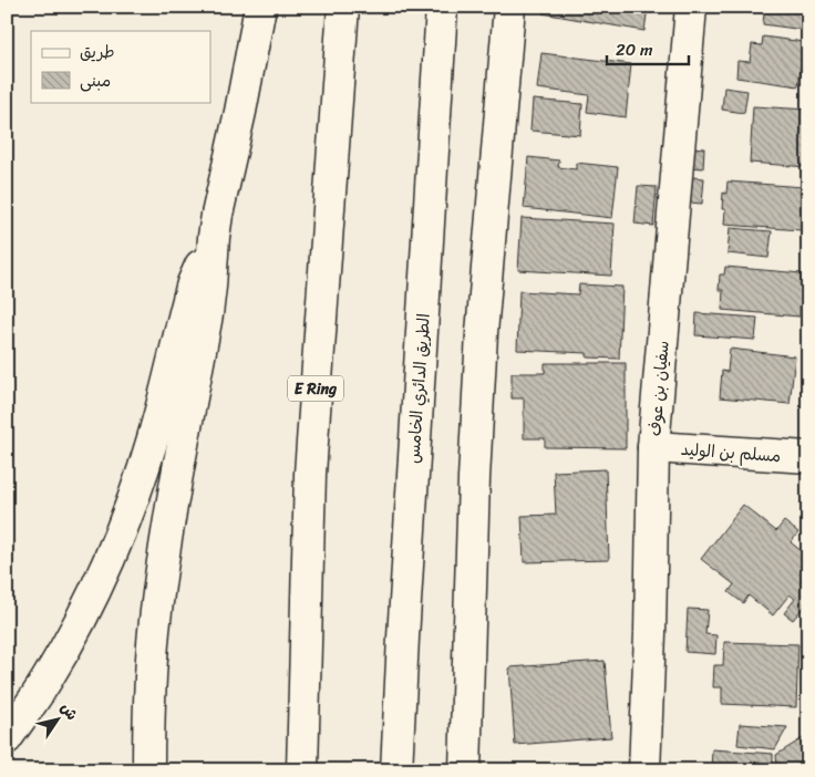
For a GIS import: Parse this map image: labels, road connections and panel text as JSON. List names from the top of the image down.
{
  "streets": {
    "main road": [
      "E Ring",
      "الطريق الدائري الخامس",
      "سفيان بن عوف",
      "مسلم بن الوليد"
    ]
  },
  "crossings": [
    ["سفيان بن عوف", "مسلم بن الوليد"]
  ],
  "legend": ["طريق", "مبنى"],
  "scale_bar": "20 m",
  "north": "top right"
}
